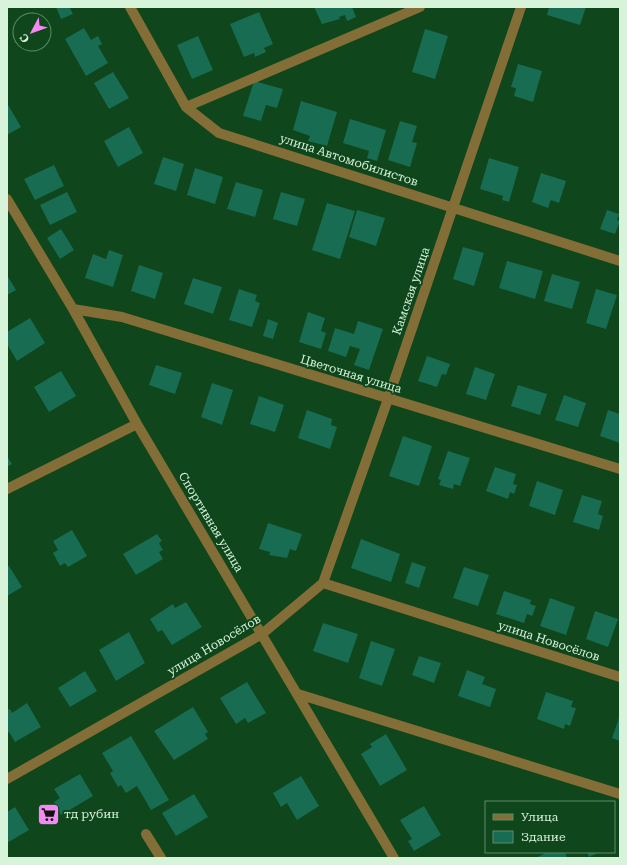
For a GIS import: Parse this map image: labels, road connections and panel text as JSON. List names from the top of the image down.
{
  "streets": {
    "street": [
      "улица Автомобилистов",
      "Камская улица",
      "Цветочная улица",
      "Спортивная улица",
      "улица Новосёлов"
    ]
  },
  "crossings": [
    ["улица Автомобилистов", "Камская улица"],
    ["Камская улица", "Цветочная улица"],
    ["Камская улица", "улица Новосёлов"],
    ["Цветочная улица", "Спортивная улица"],
    ["Спортивная улица", "улица Новосёлов"]
  ],
  "places": {
    "supermarket": ["тд рубин"]
  },
  "legend": ["Улица", "Здание"],
  "north": "bottom left"
}
